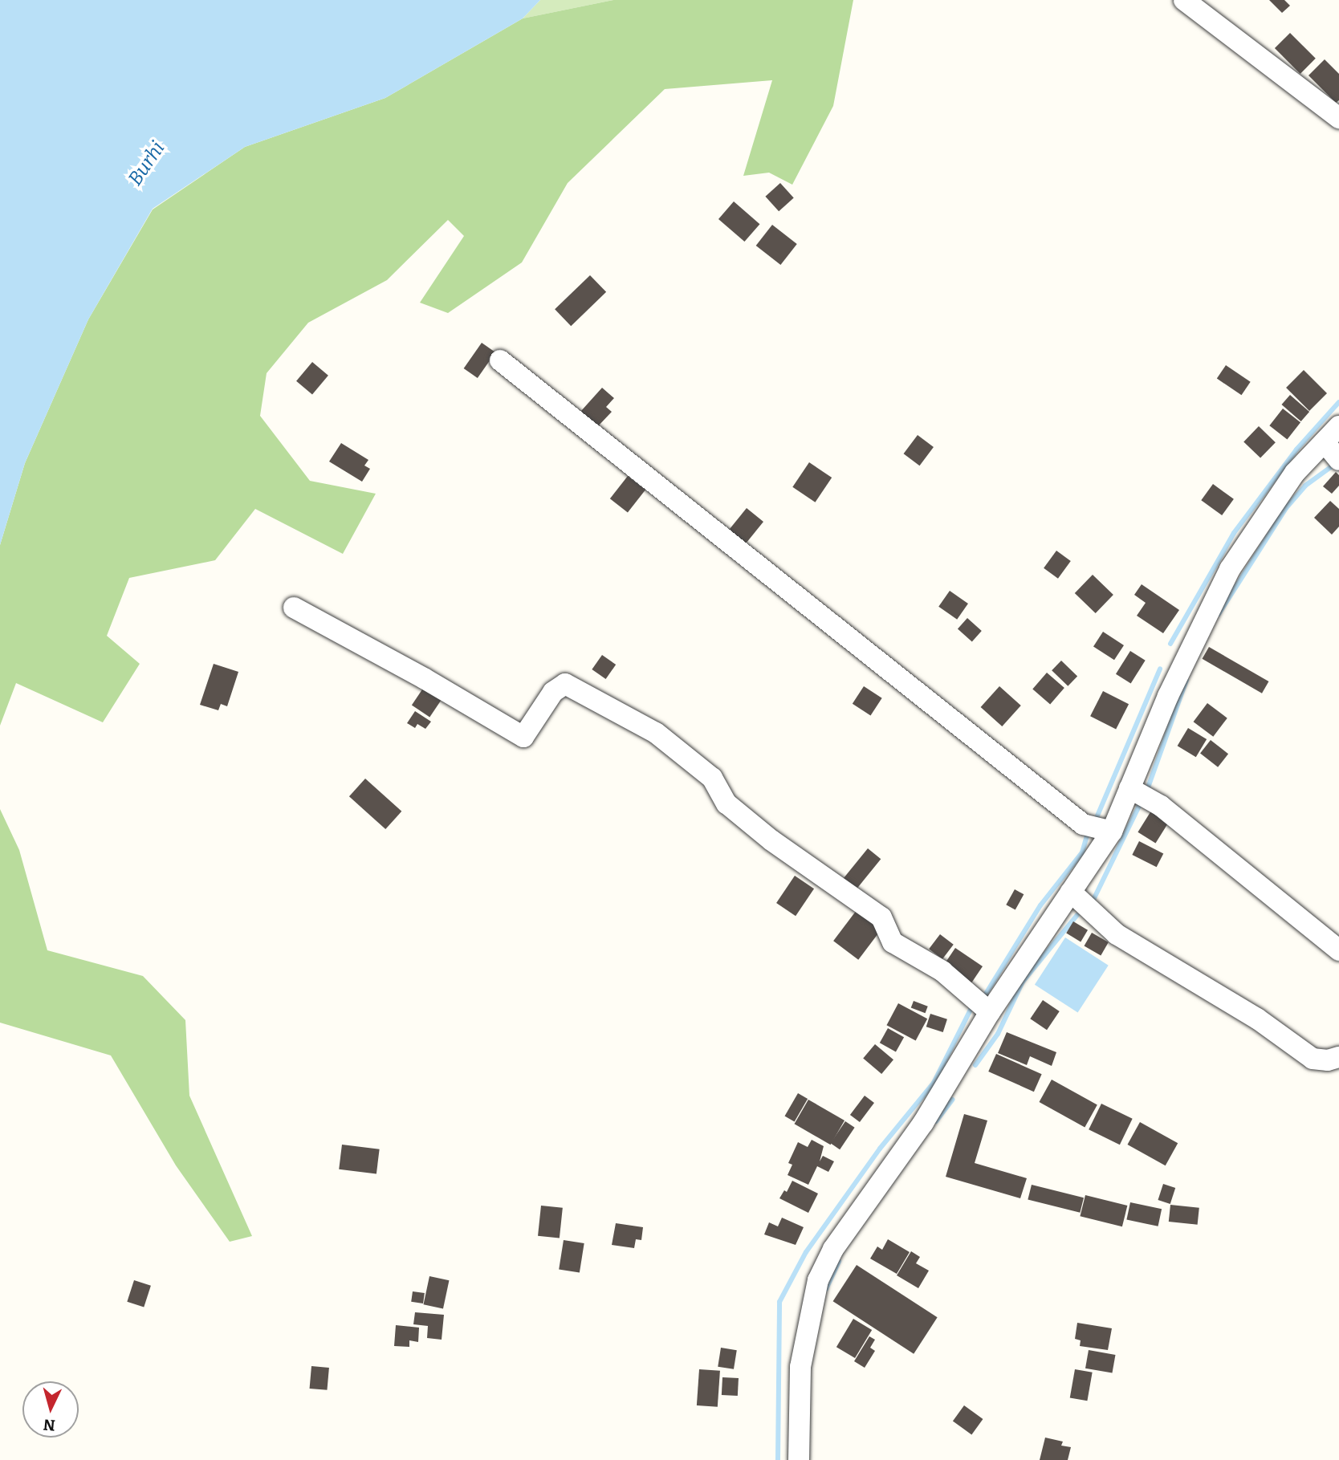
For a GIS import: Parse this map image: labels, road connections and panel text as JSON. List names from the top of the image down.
{
  "water": ["Burhi"],
  "north": "bottom"
}
